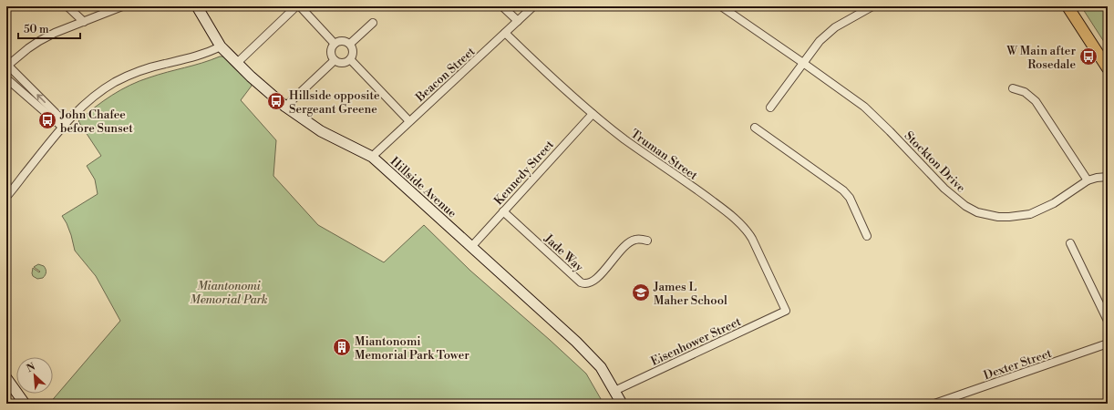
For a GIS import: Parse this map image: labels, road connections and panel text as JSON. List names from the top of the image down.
{
  "streets": {
    "street": [
      "Beacon Street",
      "Truman Street",
      "Stockton Drive",
      "Kennedy Street",
      "Hillside Avenue",
      "Jade Way",
      "Eisenhower Street",
      "Dexter Street"
    ]
  },
  "crossings": [
    ["Beacon Street", "Truman Street"],
    ["Beacon Street", "Hillside Avenue"],
    ["Truman Street", "Kennedy Street"],
    ["Truman Street", "Eisenhower Street"],
    ["Kennedy Street", "Hillside Avenue"],
    ["Kennedy Street", "Jade Way"],
    ["Hillside Avenue", "Eisenhower Street"]
  ],
  "parks": ["Miantonomi Memorial Park"],
  "places": {
    "bus stop": ["W Main after Rosedale", "Hillside opposite Sergeant Greene", "John Chafee before Sunset"],
    "school or university": ["James L Maher School"],
    "building": ["Miantonomi Memorial Park Tower"]
  },
  "scale_bar": "50 m",
  "north": "top left"
}
